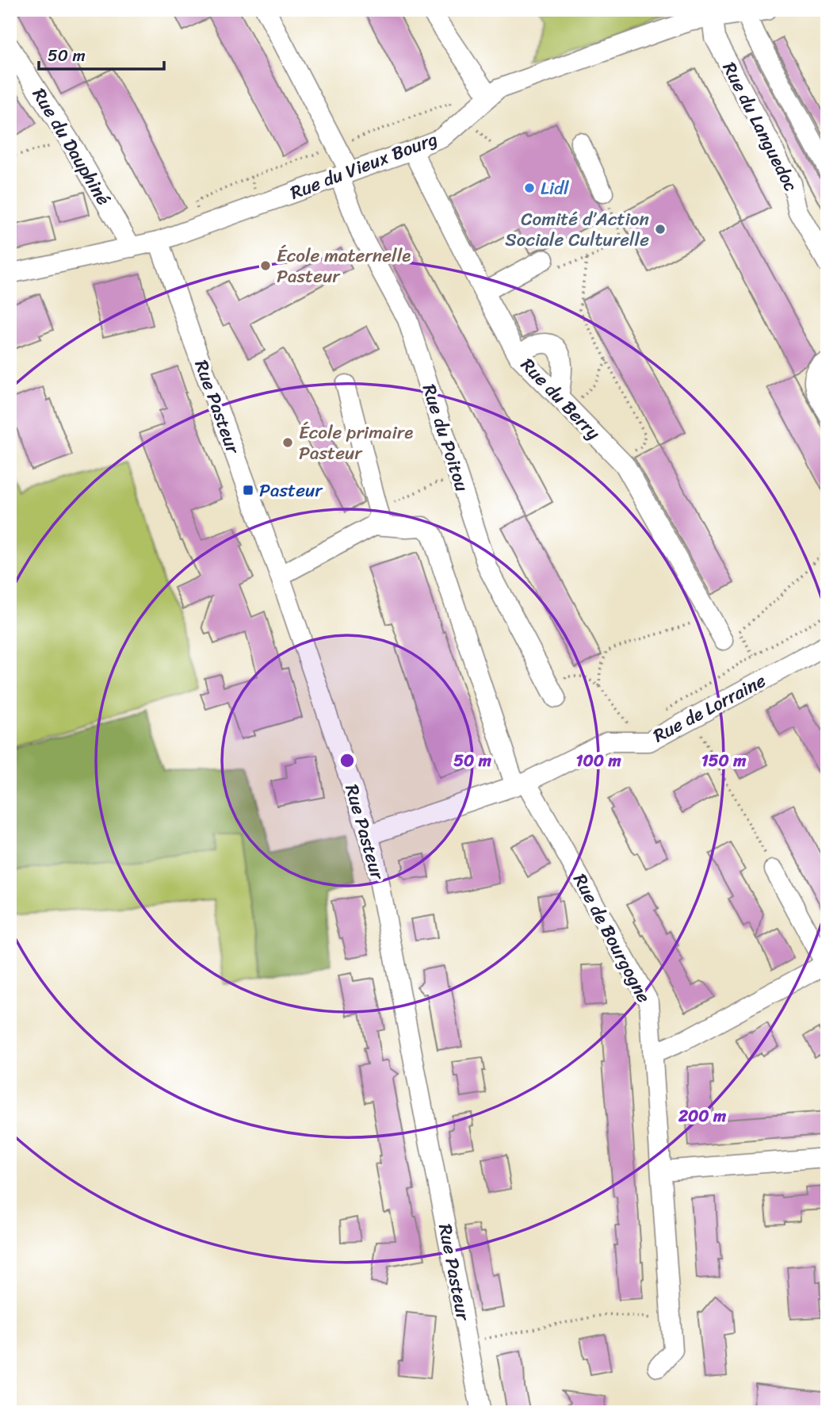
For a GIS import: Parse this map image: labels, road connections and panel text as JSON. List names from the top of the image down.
{
  "streets": {
    "street": [
      "Rue du Languedoc",
      "Rue du Dauphiné",
      "Rue du Vieux Bourg",
      "Rue du Berry",
      "Rue Pasteur",
      "Rue du Poitou",
      "Rue de Lorraine",
      "Rue de Bourgogne"
    ]
  },
  "crossings": [
    ["Rue du Languedoc", "Rue du Vieux Bourg"],
    ["Rue du Dauphiné", "Rue du Vieux Bourg"],
    ["Rue du Vieux Bourg", "Rue du Berry"],
    ["Rue du Vieux Bourg", "Rue Pasteur"],
    ["Rue du Vieux Bourg", "Rue du Poitou"],
    ["Rue Pasteur", "Rue de Lorraine"],
    ["Rue de Lorraine", "Rue de Bourgogne"]
  ],
  "places": {
    "other": [
      "Lidl",
      "Comité d’Action Sociale Culturelle",
      "École maternelle Pasteur",
      "École primaire Pasteur"
    ],
    "transit": ["Pasteur"]
  },
  "scale_bar": "50 m",
  "rings": [
    "50 m",
    "100 m",
    "150 m",
    "200 m"
  ]
}
